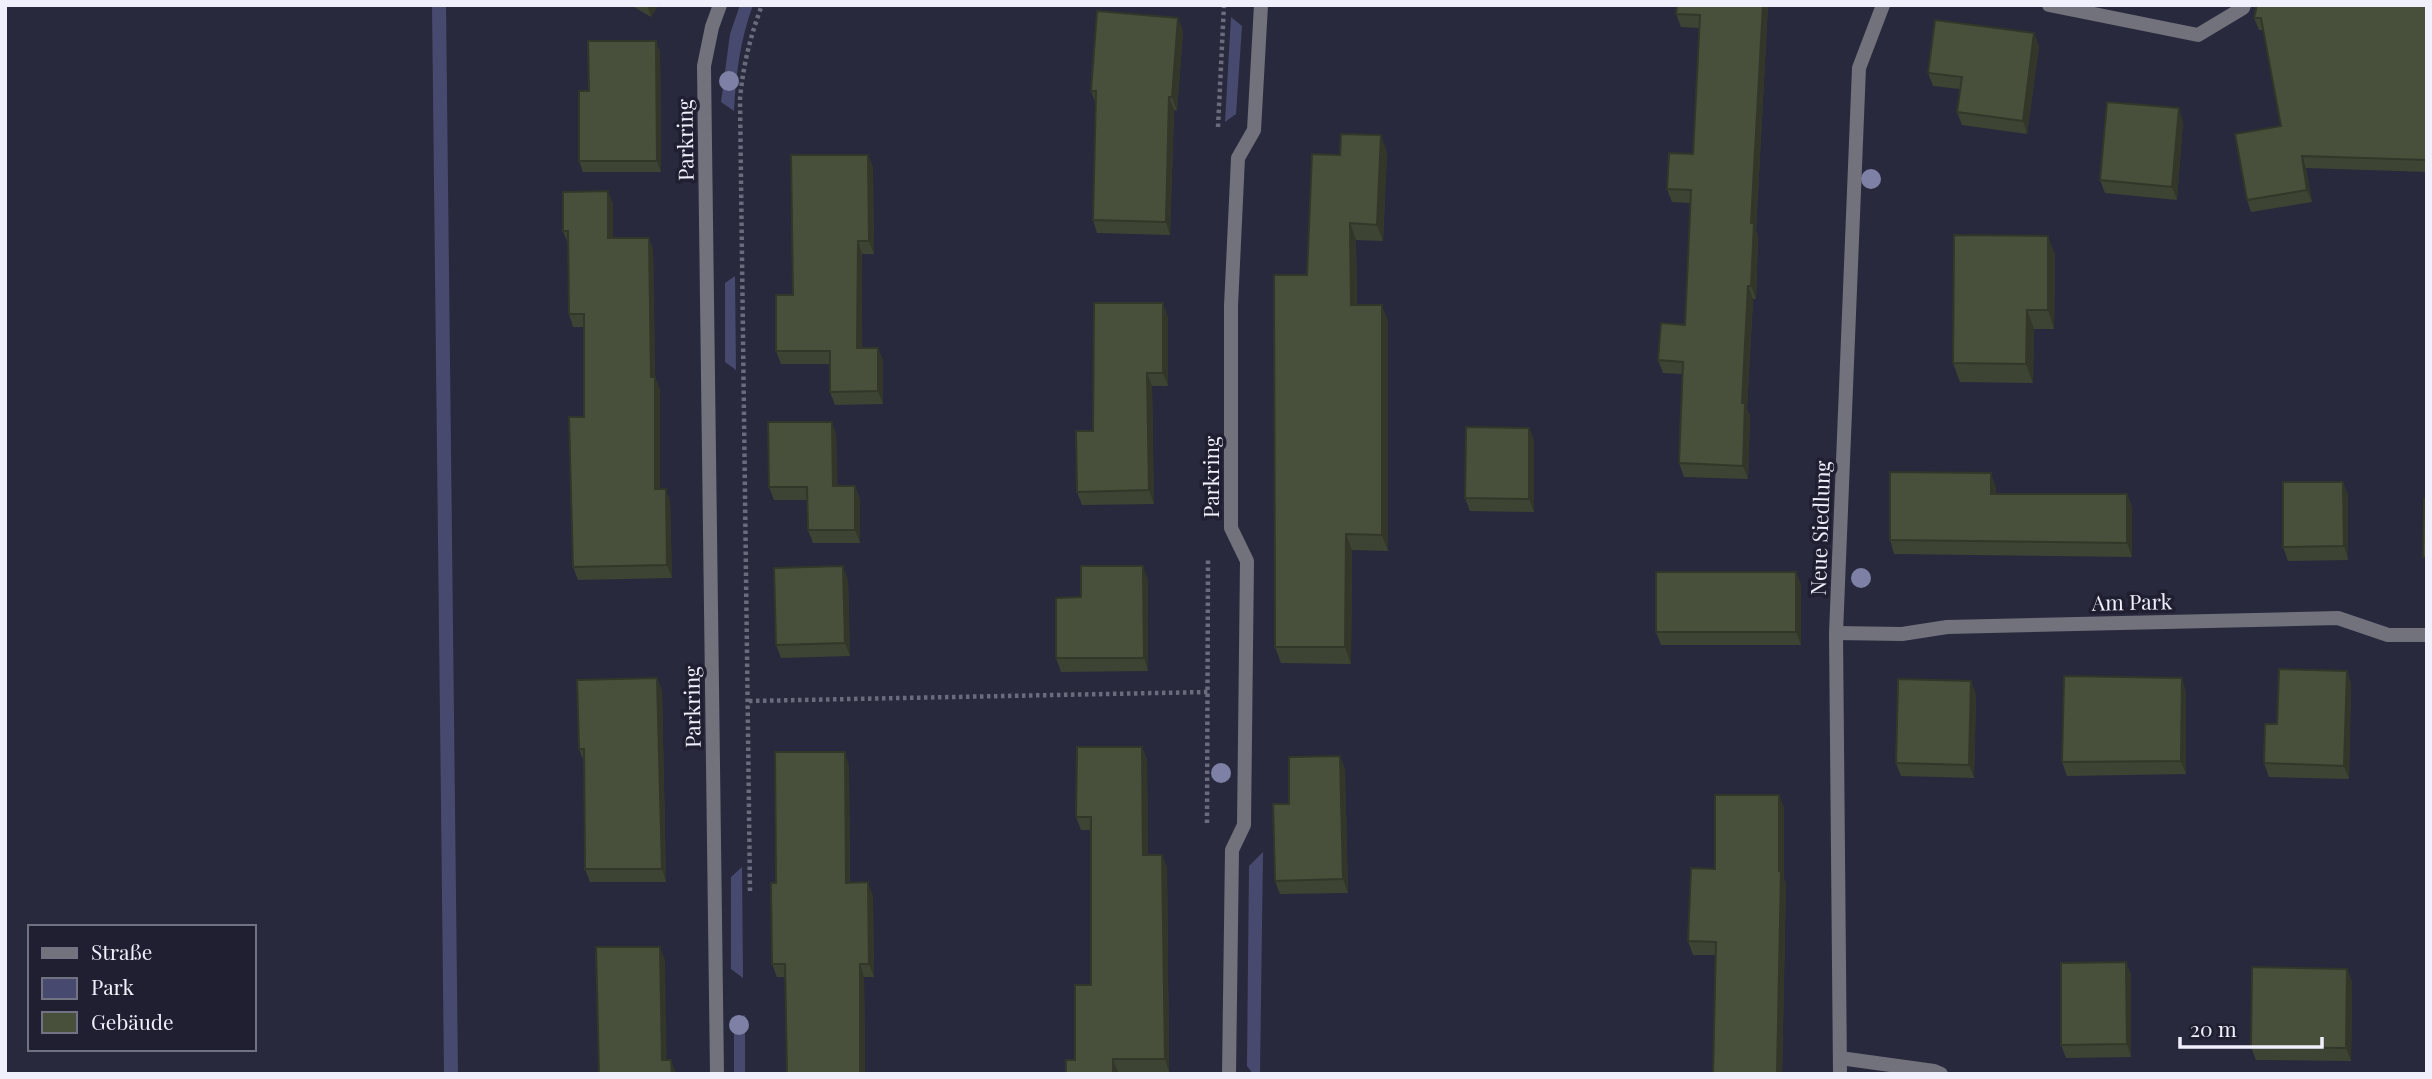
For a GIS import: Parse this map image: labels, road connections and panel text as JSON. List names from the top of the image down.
{
  "streets": {
    "street": ["Parkring", "Neue Siedlung", "Am Park"]
  },
  "crossings": [
    ["Neue Siedlung", "Am Park"]
  ],
  "legend": ["Straße", "Park", "Gebäude"],
  "scale_bar": "20 m"
}
